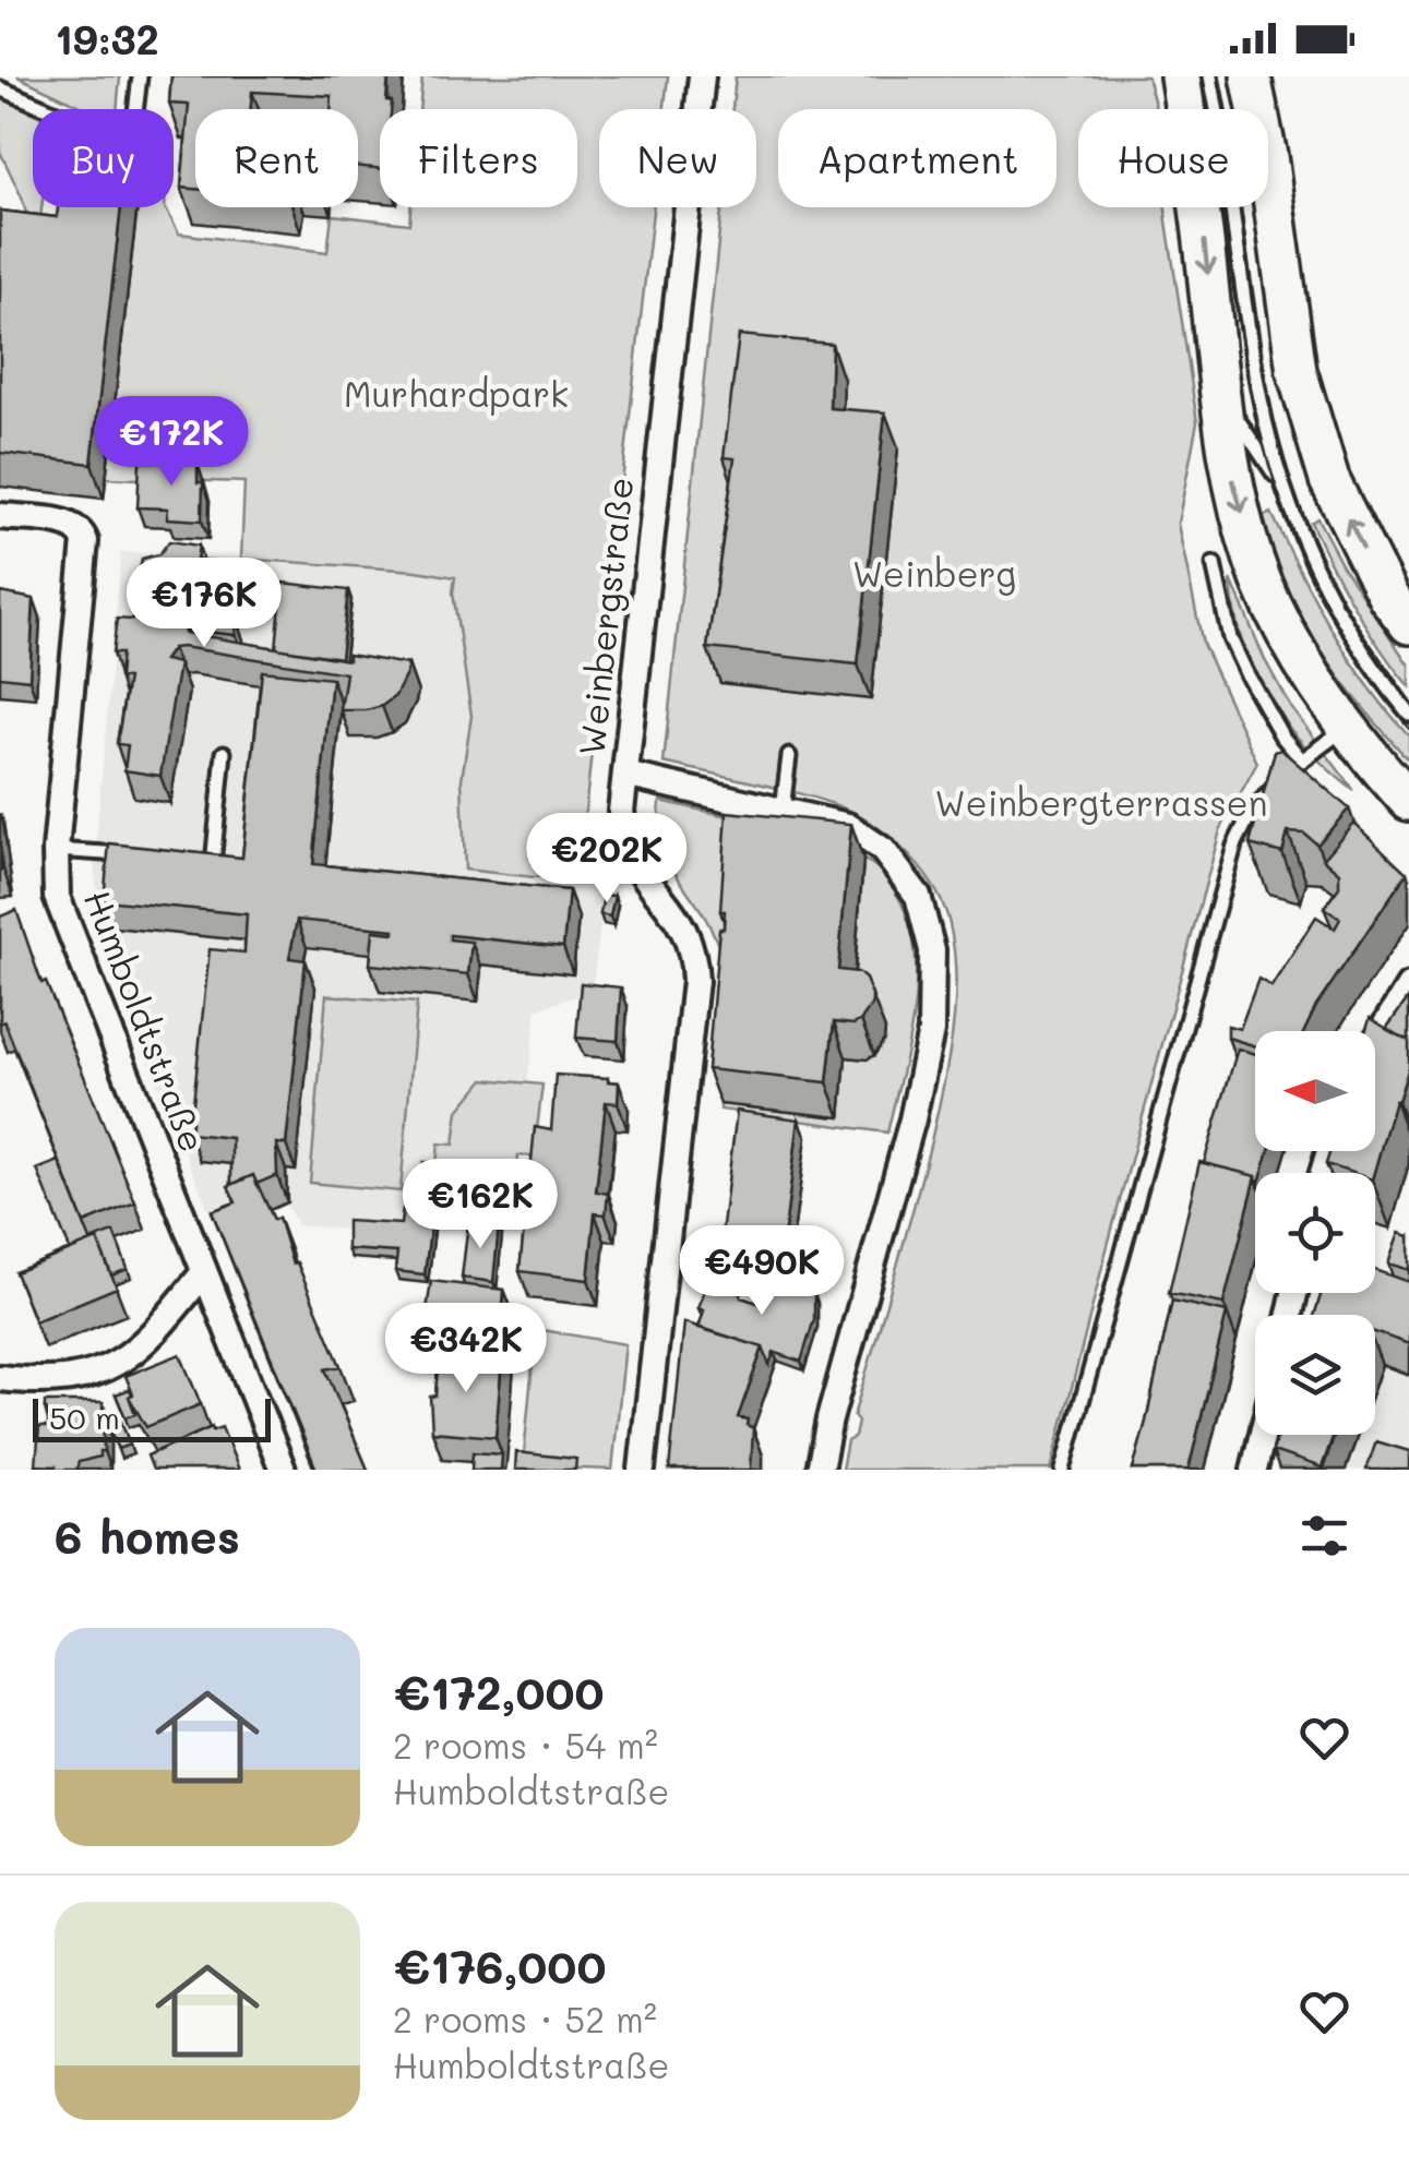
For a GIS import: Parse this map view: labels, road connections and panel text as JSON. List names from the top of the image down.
{
  "streets": {
    "street": ["Weinbergstraße", "Humboldtstraße"]
  },
  "parks": ["Murhardpark", "Weinberg", "Weinbergterrassen"],
  "scale_bar": "50 m",
  "north": "left",
  "page": {
    "status": "19:32",
    "chip": [
      "Buy",
      "Rent",
      "Filters",
      "New",
      "Apartment",
      "House"
    ],
    "price": [
      "€172K",
      "€176K",
      "€202K",
      "€162K",
      "€490K",
      "€342K"
    ],
    "scale": "50 m",
    "heading": "6 homes",
    "list": [
      {
        "name": "€172,000",
        "note": "2 rooms · 54 m² · Humboldtstraße"
      },
      {
        "name": "€176,000",
        "note": "2 rooms · 52 m² · Humboldtstraße"
      }
    ]
  }
}
